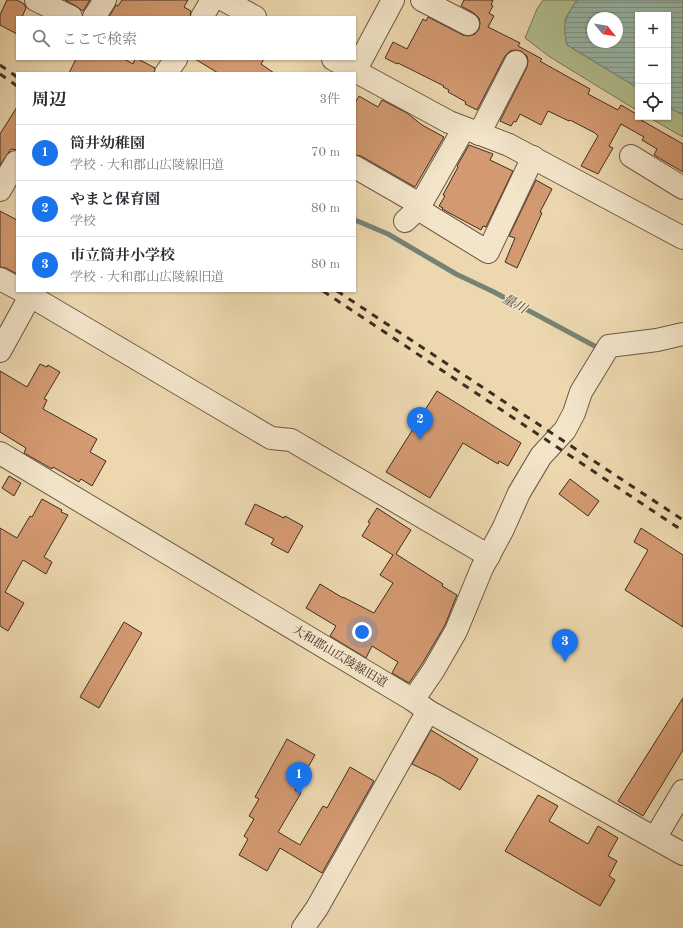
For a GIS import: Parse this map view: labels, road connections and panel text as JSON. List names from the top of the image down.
{
  "streets": {
    "street": ["大和郡山広陵線旧道"]
  },
  "water": ["量川"],
  "north": "bottom right",
  "page": {
    "map_buttons": ["+", "−"],
    "search": "ここで検索",
    "heading": ["周辺", "3件"],
    "list": [
      {
        "mark": "1",
        "name": "筒井幼稚園",
        "note": "学校 · 大和郡山広陵線旧道",
        "value": "70 m"
      },
      {
        "mark": "2",
        "name": "やまと保育園",
        "note": "学校",
        "value": "80 m"
      },
      {
        "mark": "3",
        "name": "市立筒井小学校",
        "note": "学校 · 大和郡山広陵線旧道",
        "value": "80 m"
      }
    ],
    "pins": ["2", "3", "1"]
  }
}
